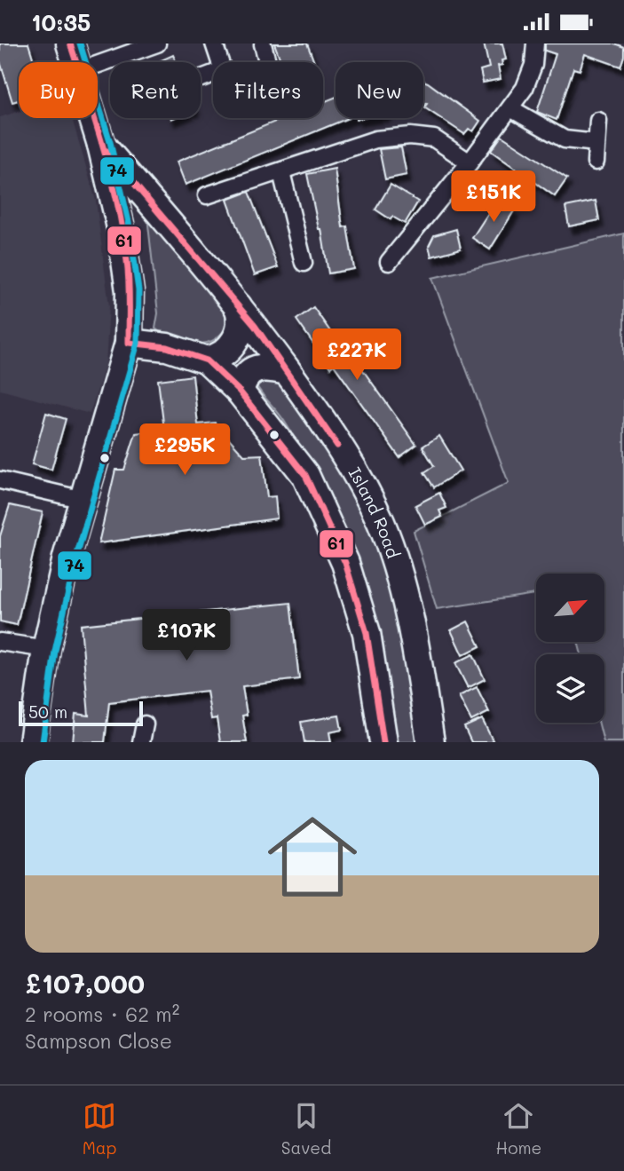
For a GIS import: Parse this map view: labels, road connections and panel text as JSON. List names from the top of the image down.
{
  "streets": {
    "main road": ["Island Road"]
  },
  "lines": ["transit line 61", "transit line 74"],
  "scale_bar": "50 m",
  "north": "top right",
  "page": {
    "status": "10:35",
    "chip": [
      "Buy",
      "Rent",
      "Filters",
      "New"
    ],
    "price": [
      "£151K",
      "£227K",
      "£295K",
      "£107K"
    ],
    "scale": "50 m",
    "list": [
      {
        "name": "£107,000",
        "note": "2 rooms · 62 m² · Sampson Close"
      }
    ],
    "tabs": ["Map", "Saved", "Home"]
  }
}
